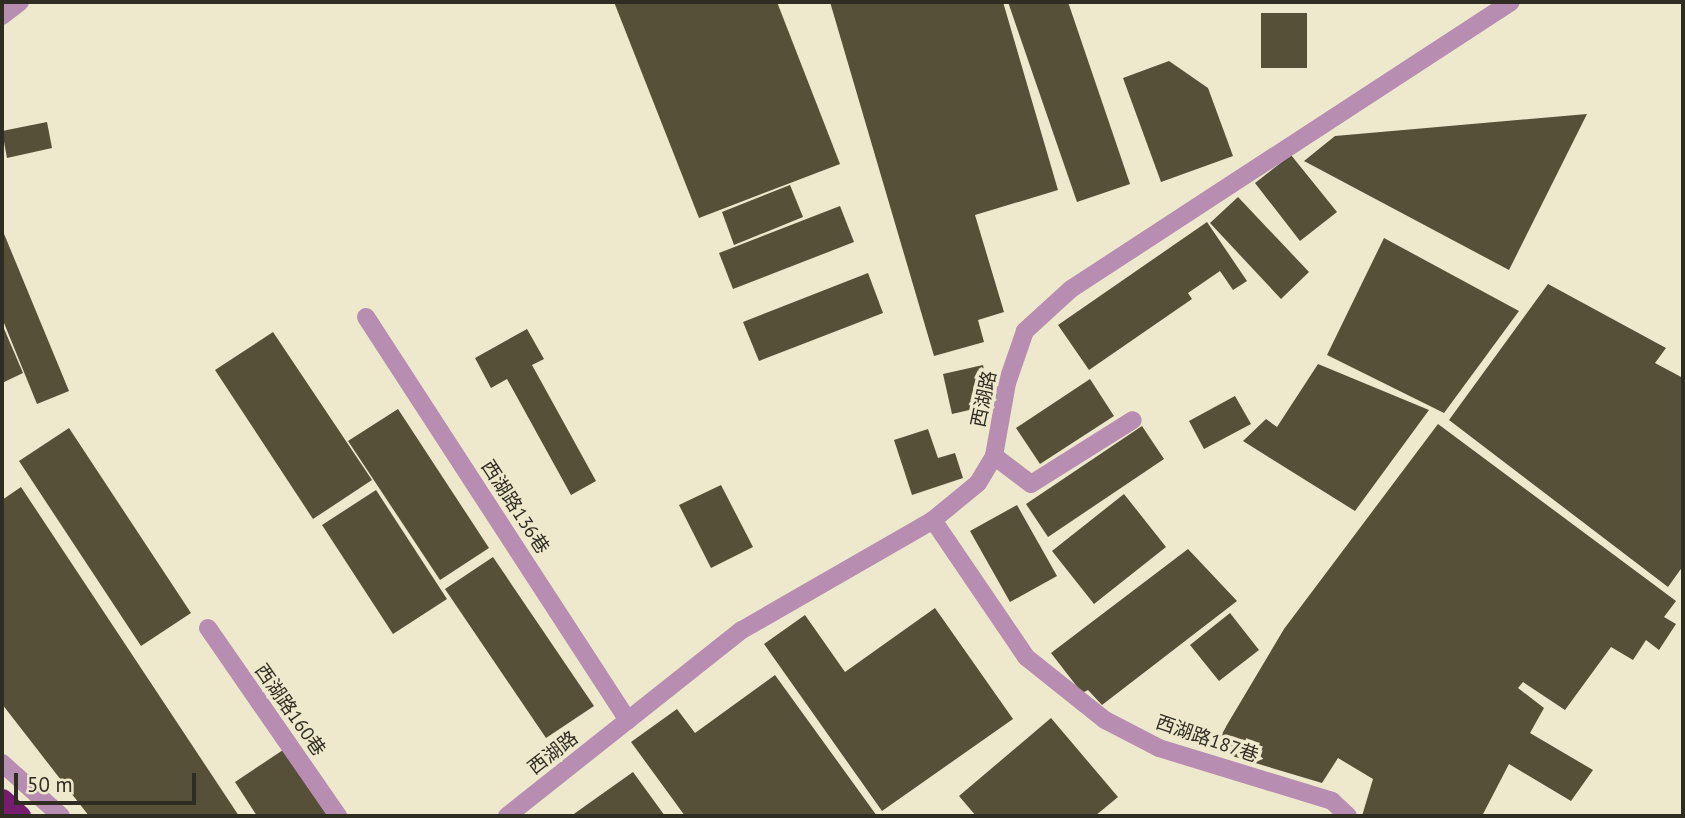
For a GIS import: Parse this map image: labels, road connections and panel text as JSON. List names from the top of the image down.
{
  "streets": {
    "street": [
      "西湖路",
      "西湖路136巷",
      "西湖路160巷",
      "西湖路187巷"
    ]
  },
  "crossings": [
    ["西湖路", "西湖路136巷"],
    ["西湖路", "西湖路187巷"]
  ],
  "scale_bar": "50 m"
}
